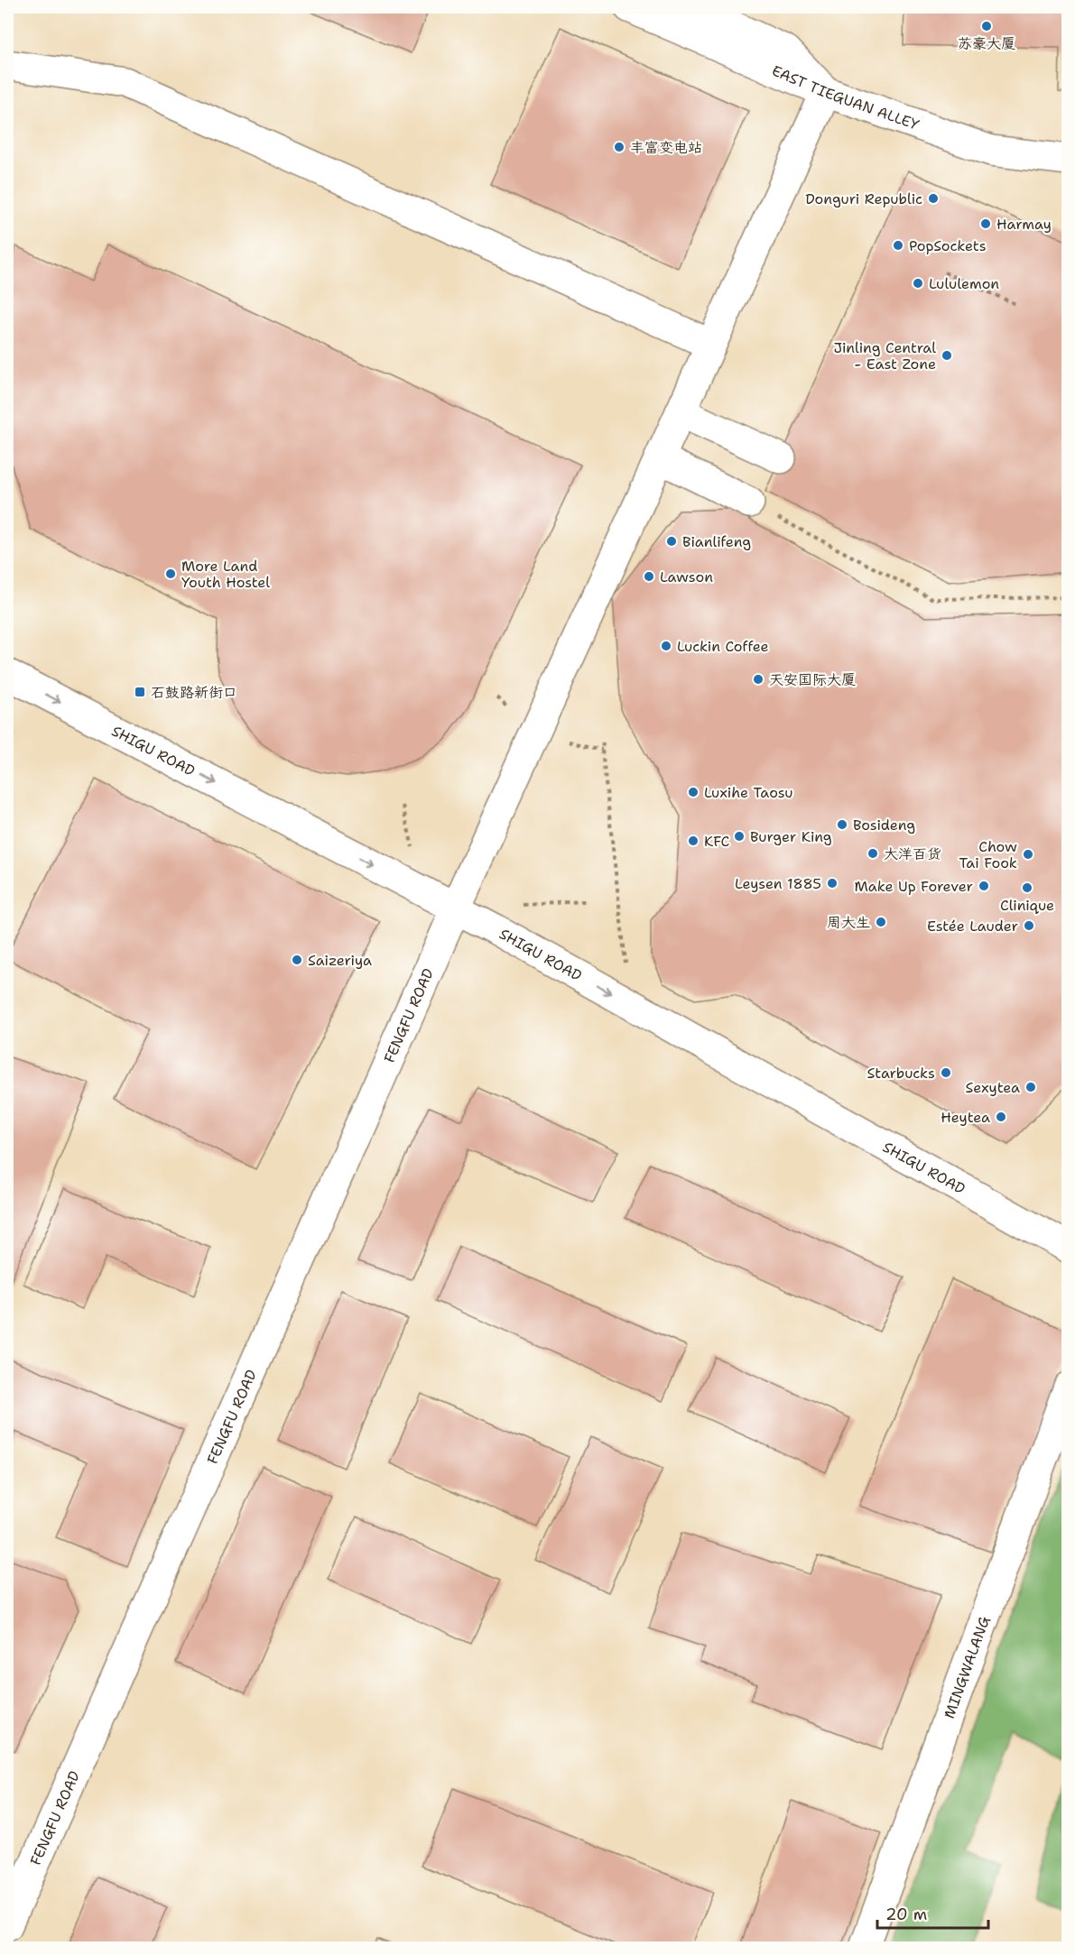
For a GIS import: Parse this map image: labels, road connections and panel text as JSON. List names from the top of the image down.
{
  "streets": {
    "street": [
      "EAST TIEGUAN ALLEY",
      "SHIGU ROAD",
      "FENGFU ROAD",
      "MINGWALANG"
    ]
  },
  "crossings": [
    ["EAST TIEGUAN ALLEY", "FENGFU ROAD"],
    ["SHIGU ROAD", "FENGFU ROAD"]
  ],
  "one_way": ["SHIGU ROAD"],
  "places": {
    "other": [
      "苏豪大厦",
      "丰富变电站",
      "Donguri Republic",
      "Harmay",
      "PopSockets",
      "Lululemon",
      "Jinling Central - East Zone",
      "Bianlifeng",
      "More Land Youth Hostel",
      "Lawson",
      "Luckin Coffee",
      "天安国际大厦",
      "Luxihe Taosu",
      "Bosideng",
      "Burger King",
      "KFC",
      "大洋百货",
      "Chow Tai Fook",
      "Leysen 1885",
      "Make Up Forever",
      "Clinique",
      "周大生",
      "Estée Lauder",
      "Saizeriya",
      "Starbucks",
      "Sexytea",
      "Heytea"
    ],
    "transit": ["石鼓路新街口"]
  },
  "scale_bar": "20 m"
}
